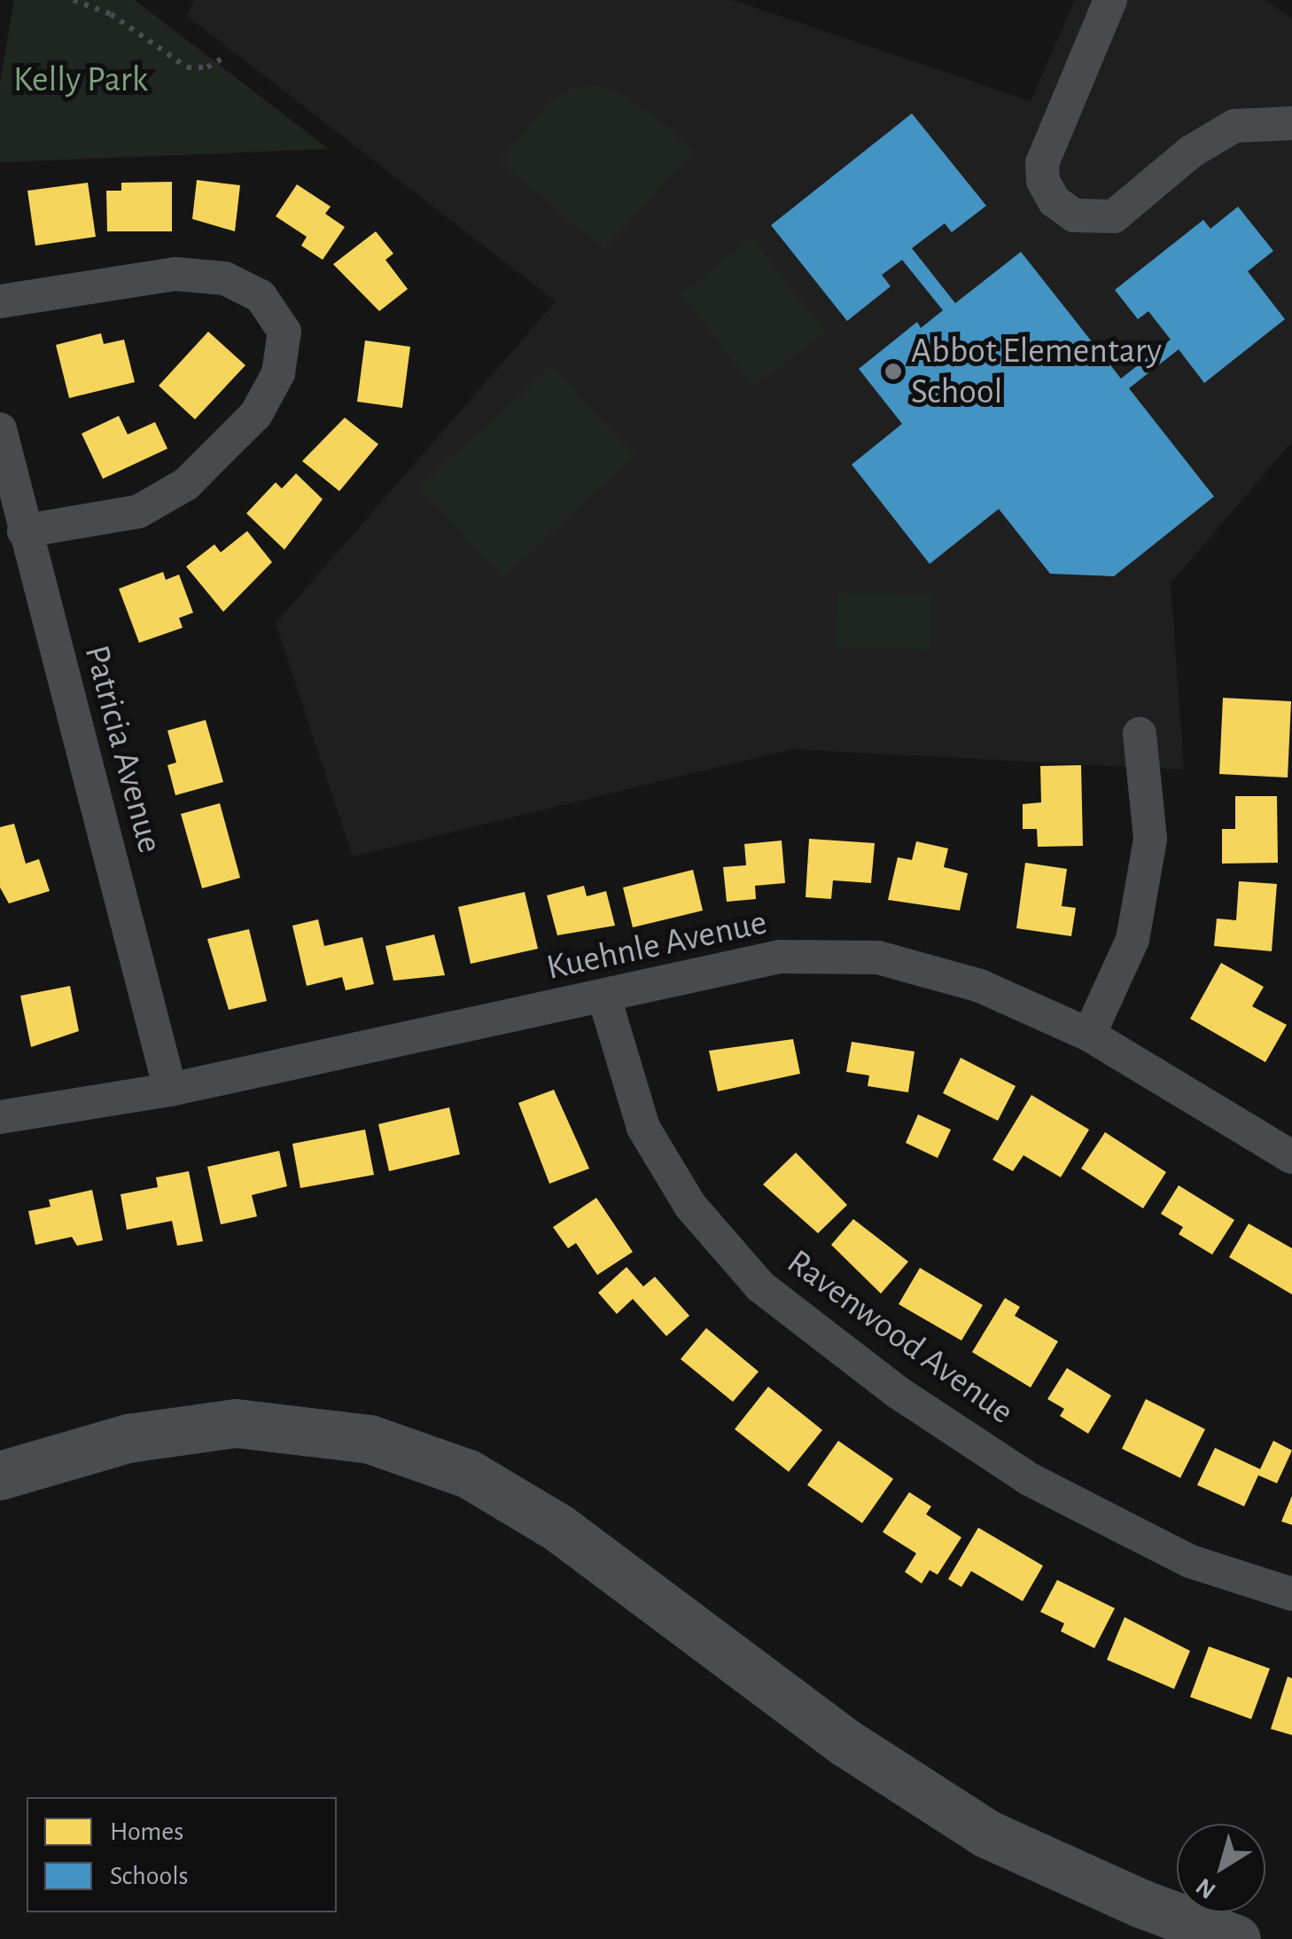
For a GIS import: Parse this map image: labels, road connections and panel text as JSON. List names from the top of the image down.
{
  "streets": {
    "street": ["Patricia Avenue", "Kuehnle Avenue", "Ravenwood Avenue"]
  },
  "crossings": [
    ["Patricia Avenue", "Kuehnle Avenue"],
    ["Kuehnle Avenue", "Ravenwood Avenue"]
  ],
  "parks": ["Kelly Park"],
  "places": ["Abbot Elementary School"],
  "legend": ["Homes", "Schools"],
  "north": "bottom left"
}
